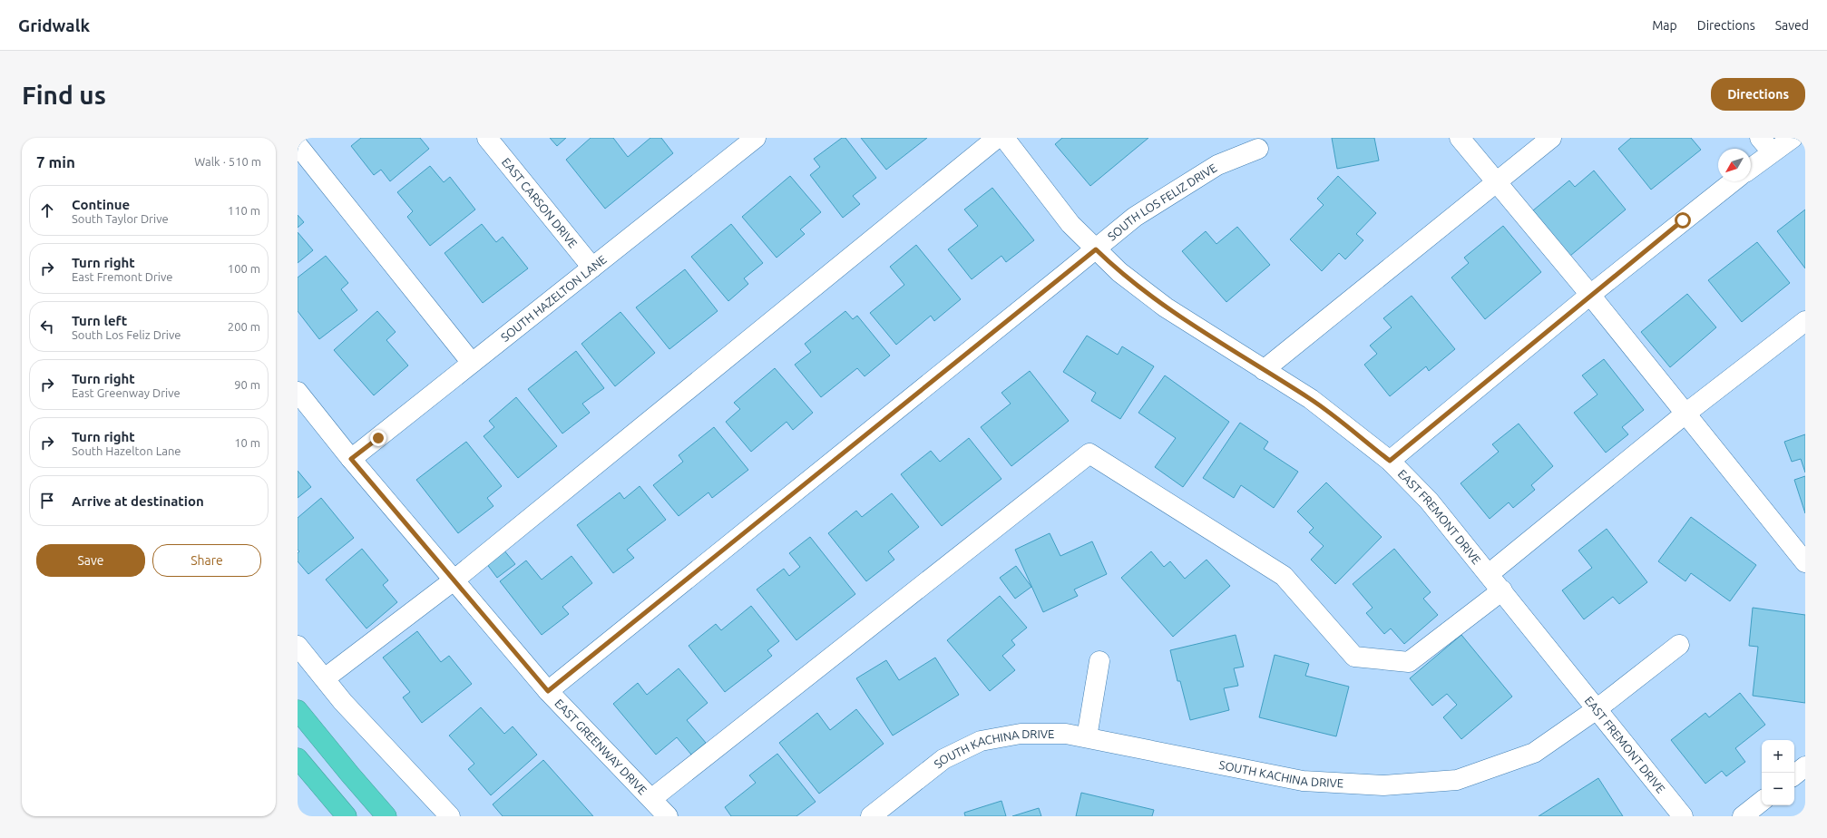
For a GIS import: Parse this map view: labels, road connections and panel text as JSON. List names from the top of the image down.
{
  "streets": {
    "street": [
      "EAST CARSON DRIVE",
      "SOUTH LOS FELIZ DRIVE",
      "SOUTH HAZELTON LANE",
      "EAST FREMONT DRIVE",
      "EAST GREENWAY DRIVE",
      "SOUTH KACHINA DRIVE"
    ]
  },
  "crossings": [
    ["EAST CARSON DRIVE", "SOUTH HAZELTON LANE"],
    ["SOUTH LOS FELIZ DRIVE", "EAST FREMONT DRIVE"],
    ["SOUTH LOS FELIZ DRIVE", "EAST GREENWAY DRIVE"],
    ["SOUTH HAZELTON LANE", "EAST GREENWAY DRIVE"],
    ["EAST FREMONT DRIVE", "SOUTH KACHINA DRIVE"]
  ],
  "north": "bottom left",
  "page": {
    "header": "Gridwalk",
    "nav": ["Map", "Directions", "Saved"],
    "buttons": [
      "Directions",
      ["Save", "Share"]
    ],
    "title": "Find us",
    "heading": ["7 min", "Walk · 510 m"],
    "list": [
      ["Continue", "South Taylor Drive", "110 m"],
      ["Turn right", "East Fremont Drive", "100 m"],
      ["Turn left", "South Los Feliz Drive", "200 m"],
      ["Turn right", "East Greenway Drive", "90 m"],
      ["Turn right", "South Hazelton Lane", "10 m"],
      "Arrive at destination"
    ],
    "map_buttons": ["+", "−"]
  }
}
